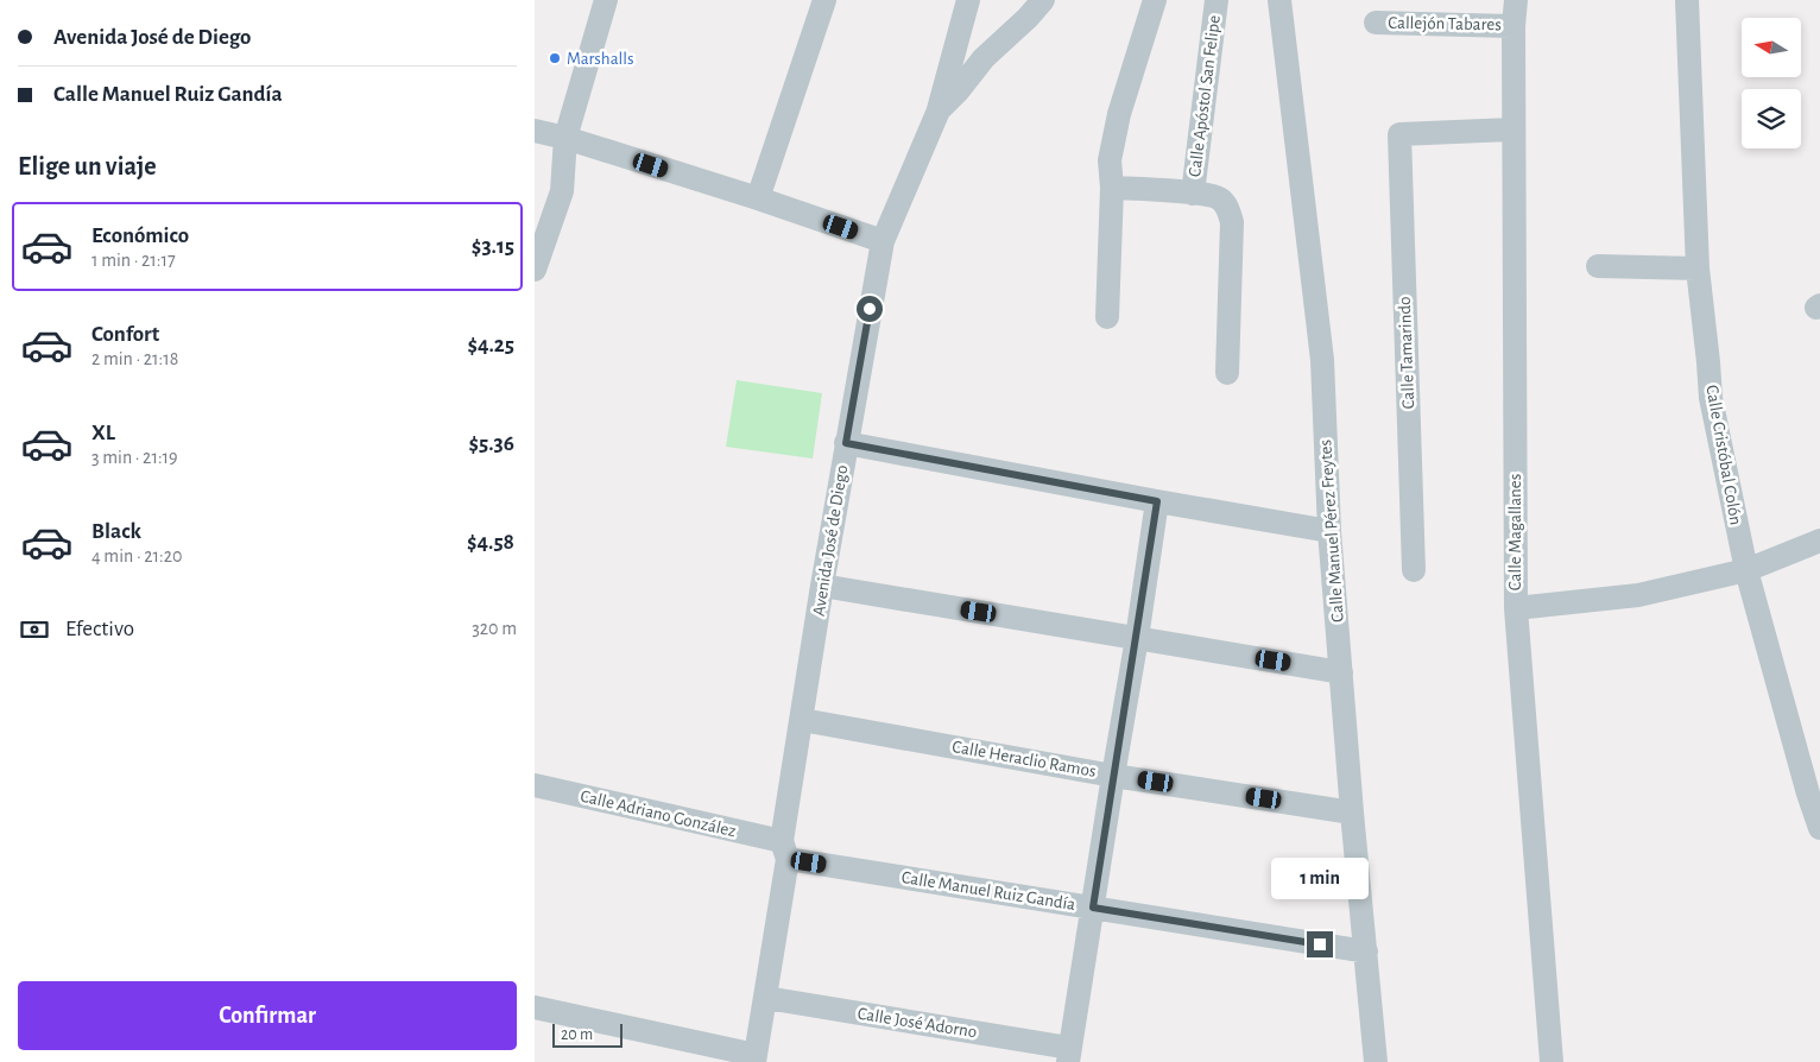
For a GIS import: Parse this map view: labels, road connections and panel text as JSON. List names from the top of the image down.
{
  "streets": {
    "street": [
      "Callejón Tabares",
      "Calle Apóstol San Felipe",
      "Calle Tamarindo",
      "Calle Cristóbal Colón",
      "Calle Manuel Pérez Freytes",
      "Calle Magallanes",
      "Avenida José de Diego",
      "Calle Heraclio Ramos",
      "Calle Adriano González",
      "Calle Manuel Ruiz Gandía",
      "Calle José Adorno"
    ]
  },
  "crossings": [
    ["Callejón Tabares", "Calle Magallanes"],
    ["Calle Tamarindo", "Calle Magallanes"],
    ["Calle Manuel Pérez Freytes", "Calle Heraclio Ramos"],
    ["Calle Manuel Pérez Freytes", "Calle Manuel Ruiz Gandía"],
    ["Avenida José de Diego", "Calle Heraclio Ramos"],
    ["Avenida José de Diego", "Calle Adriano González"],
    ["Avenida José de Diego", "Calle Manuel Ruiz Gandía"],
    ["Avenida José de Diego", "Calle José Adorno"],
    ["Calle Adriano González", "Calle Manuel Ruiz Gandía"]
  ],
  "places": ["Marshalls"],
  "scale_bar": "20 m",
  "north": "left",
  "page": {
    "banner": ["Avenida José de Diego", "Calle Manuel Ruiz Gandía"],
    "heading": "Elige un viaje",
    "list": [
      {
        "name": "Económico",
        "note": "1 min · 21:17",
        "value": "$3.15"
      },
      {
        "name": "Confort",
        "note": "2 min · 21:18",
        "value": "$4.25"
      },
      {
        "name": "XL",
        "note": "3 min · 21:19",
        "value": "$5.36"
      },
      {
        "name": "Black",
        "note": "4 min · 21:20",
        "value": "$4.58"
      }
    ],
    "pay": ["Efectivo", "320 m"],
    "bubble": "1 min",
    "buttons": "Confirmar",
    "scale": "20 m"
  }
}
